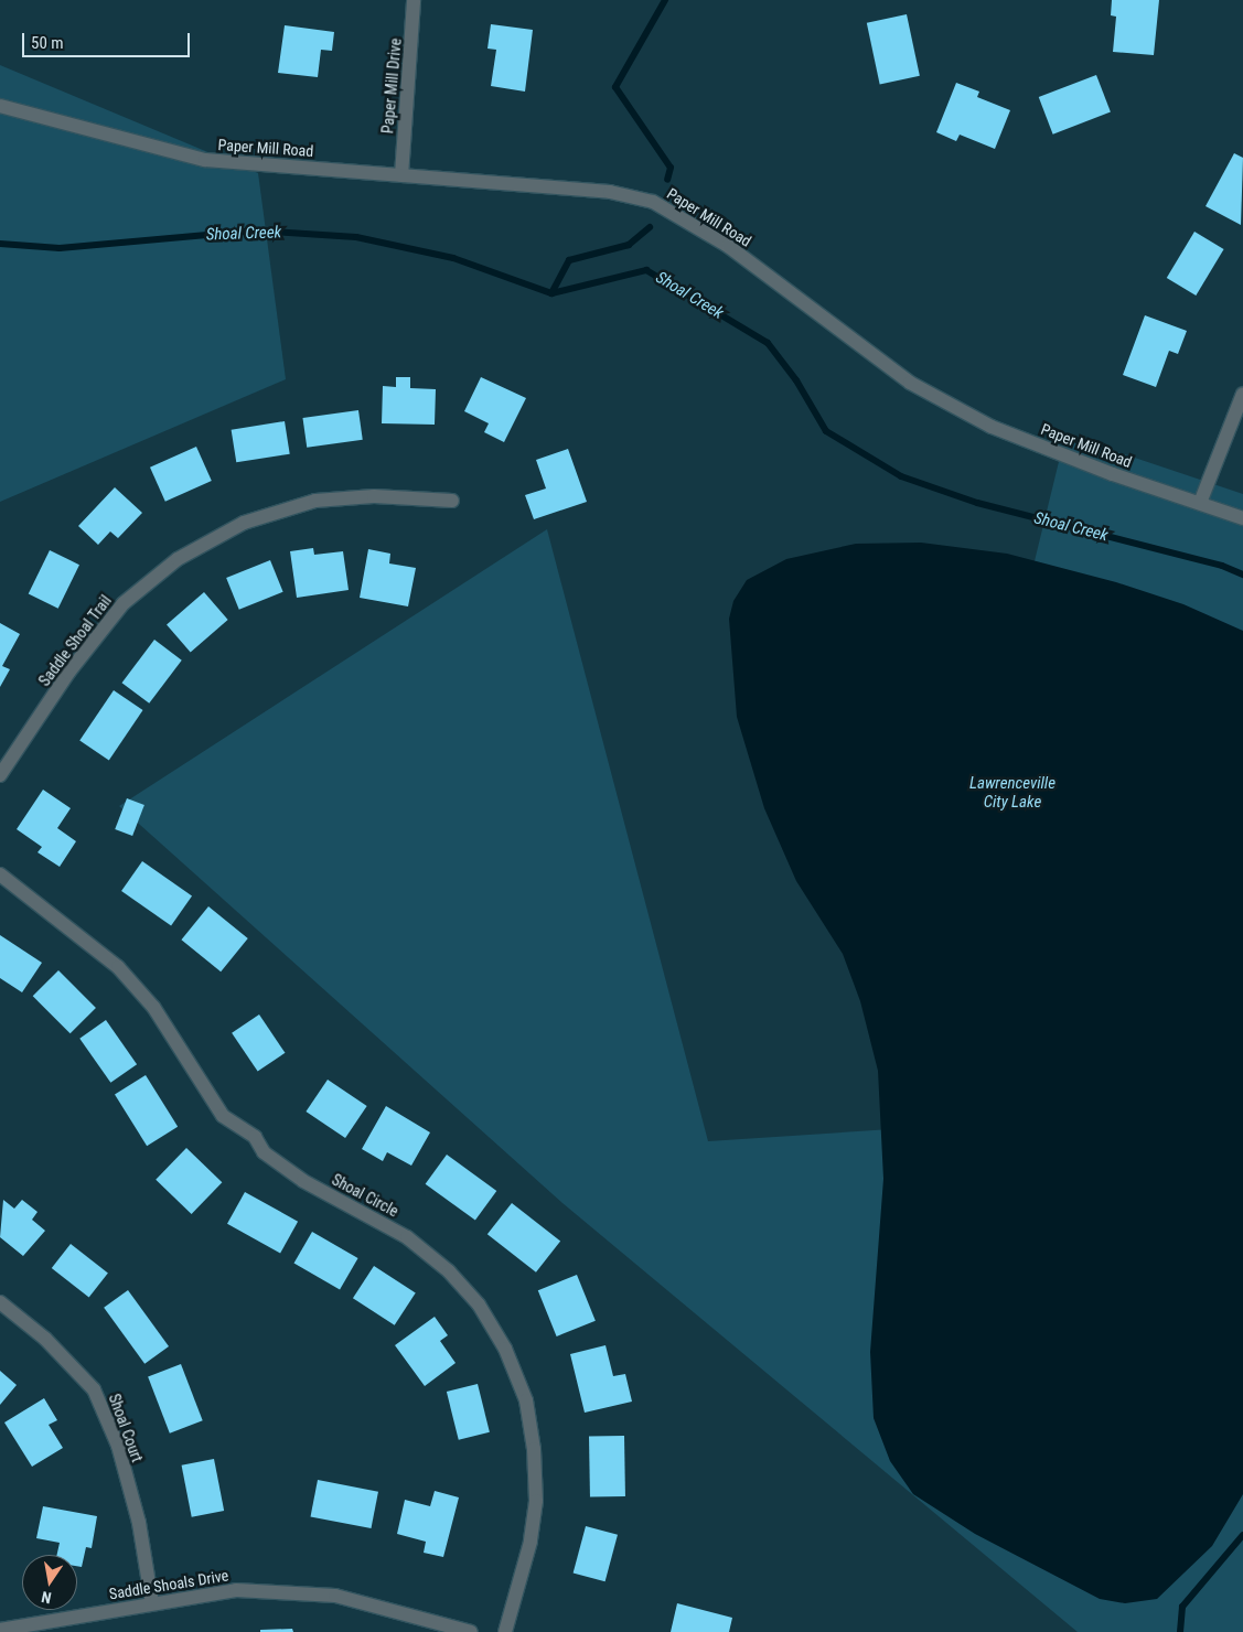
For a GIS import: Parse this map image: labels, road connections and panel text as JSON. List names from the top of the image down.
{
  "streets": {
    "street": [
      "Paper Mill Drive",
      "Paper Mill Road",
      "Saddle Shoal Trail",
      "Shoal Circle",
      "Shoal Court",
      "Saddle Shoals Drive"
    ]
  },
  "crossings": [
    ["Paper Mill Drive", "Paper Mill Road"],
    ["Shoal Court", "Saddle Shoals Drive"]
  ],
  "water": ["Shoal Creek", "Lawrenceville City Lake"],
  "scale_bar": "50 m",
  "north": "bottom"
}
